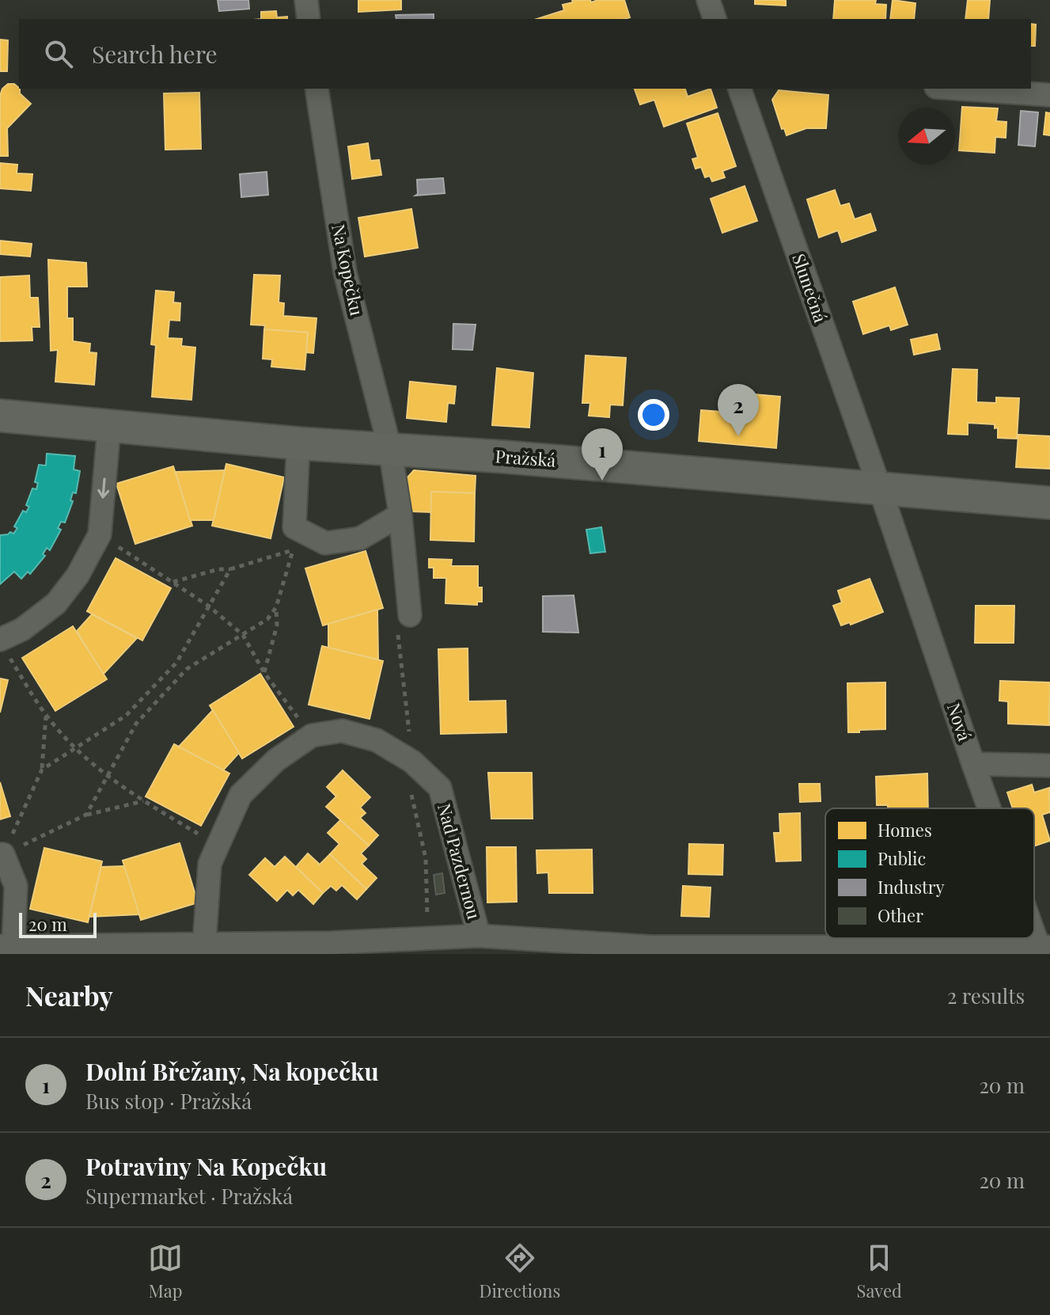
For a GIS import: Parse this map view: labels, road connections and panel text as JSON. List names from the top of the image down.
{
  "streets": {
    "street": [
      "Na Kopečku",
      "Slunečná",
      "Pražská",
      "Nová",
      "Nad Pazdernou"
    ]
  },
  "crossings": [
    ["Na Kopečku", "Pražská"],
    ["Slunečná", "Pražská"],
    ["Slunečná", "Nová"],
    ["Pražská", "Nová"]
  ],
  "legend": [
    "Homes",
    "Public",
    "Industry",
    "Other"
  ],
  "scale_bar": "20 m",
  "north": "left",
  "page": {
    "search": "Search here",
    "pins": ["2", "1"],
    "scale": "20 m",
    "heading": ["Nearby", "2 results"],
    "list": [
      {
        "mark": "1",
        "name": "Dolní Břežany, Na kopečku",
        "note": "Bus stop · Pražská",
        "value": "20 m"
      },
      {
        "mark": "2",
        "name": "Potraviny Na Kopečku",
        "note": "Supermarket · Pražská",
        "value": "20 m"
      }
    ],
    "nav": ["Map", "Directions", "Saved"]
  }
}
